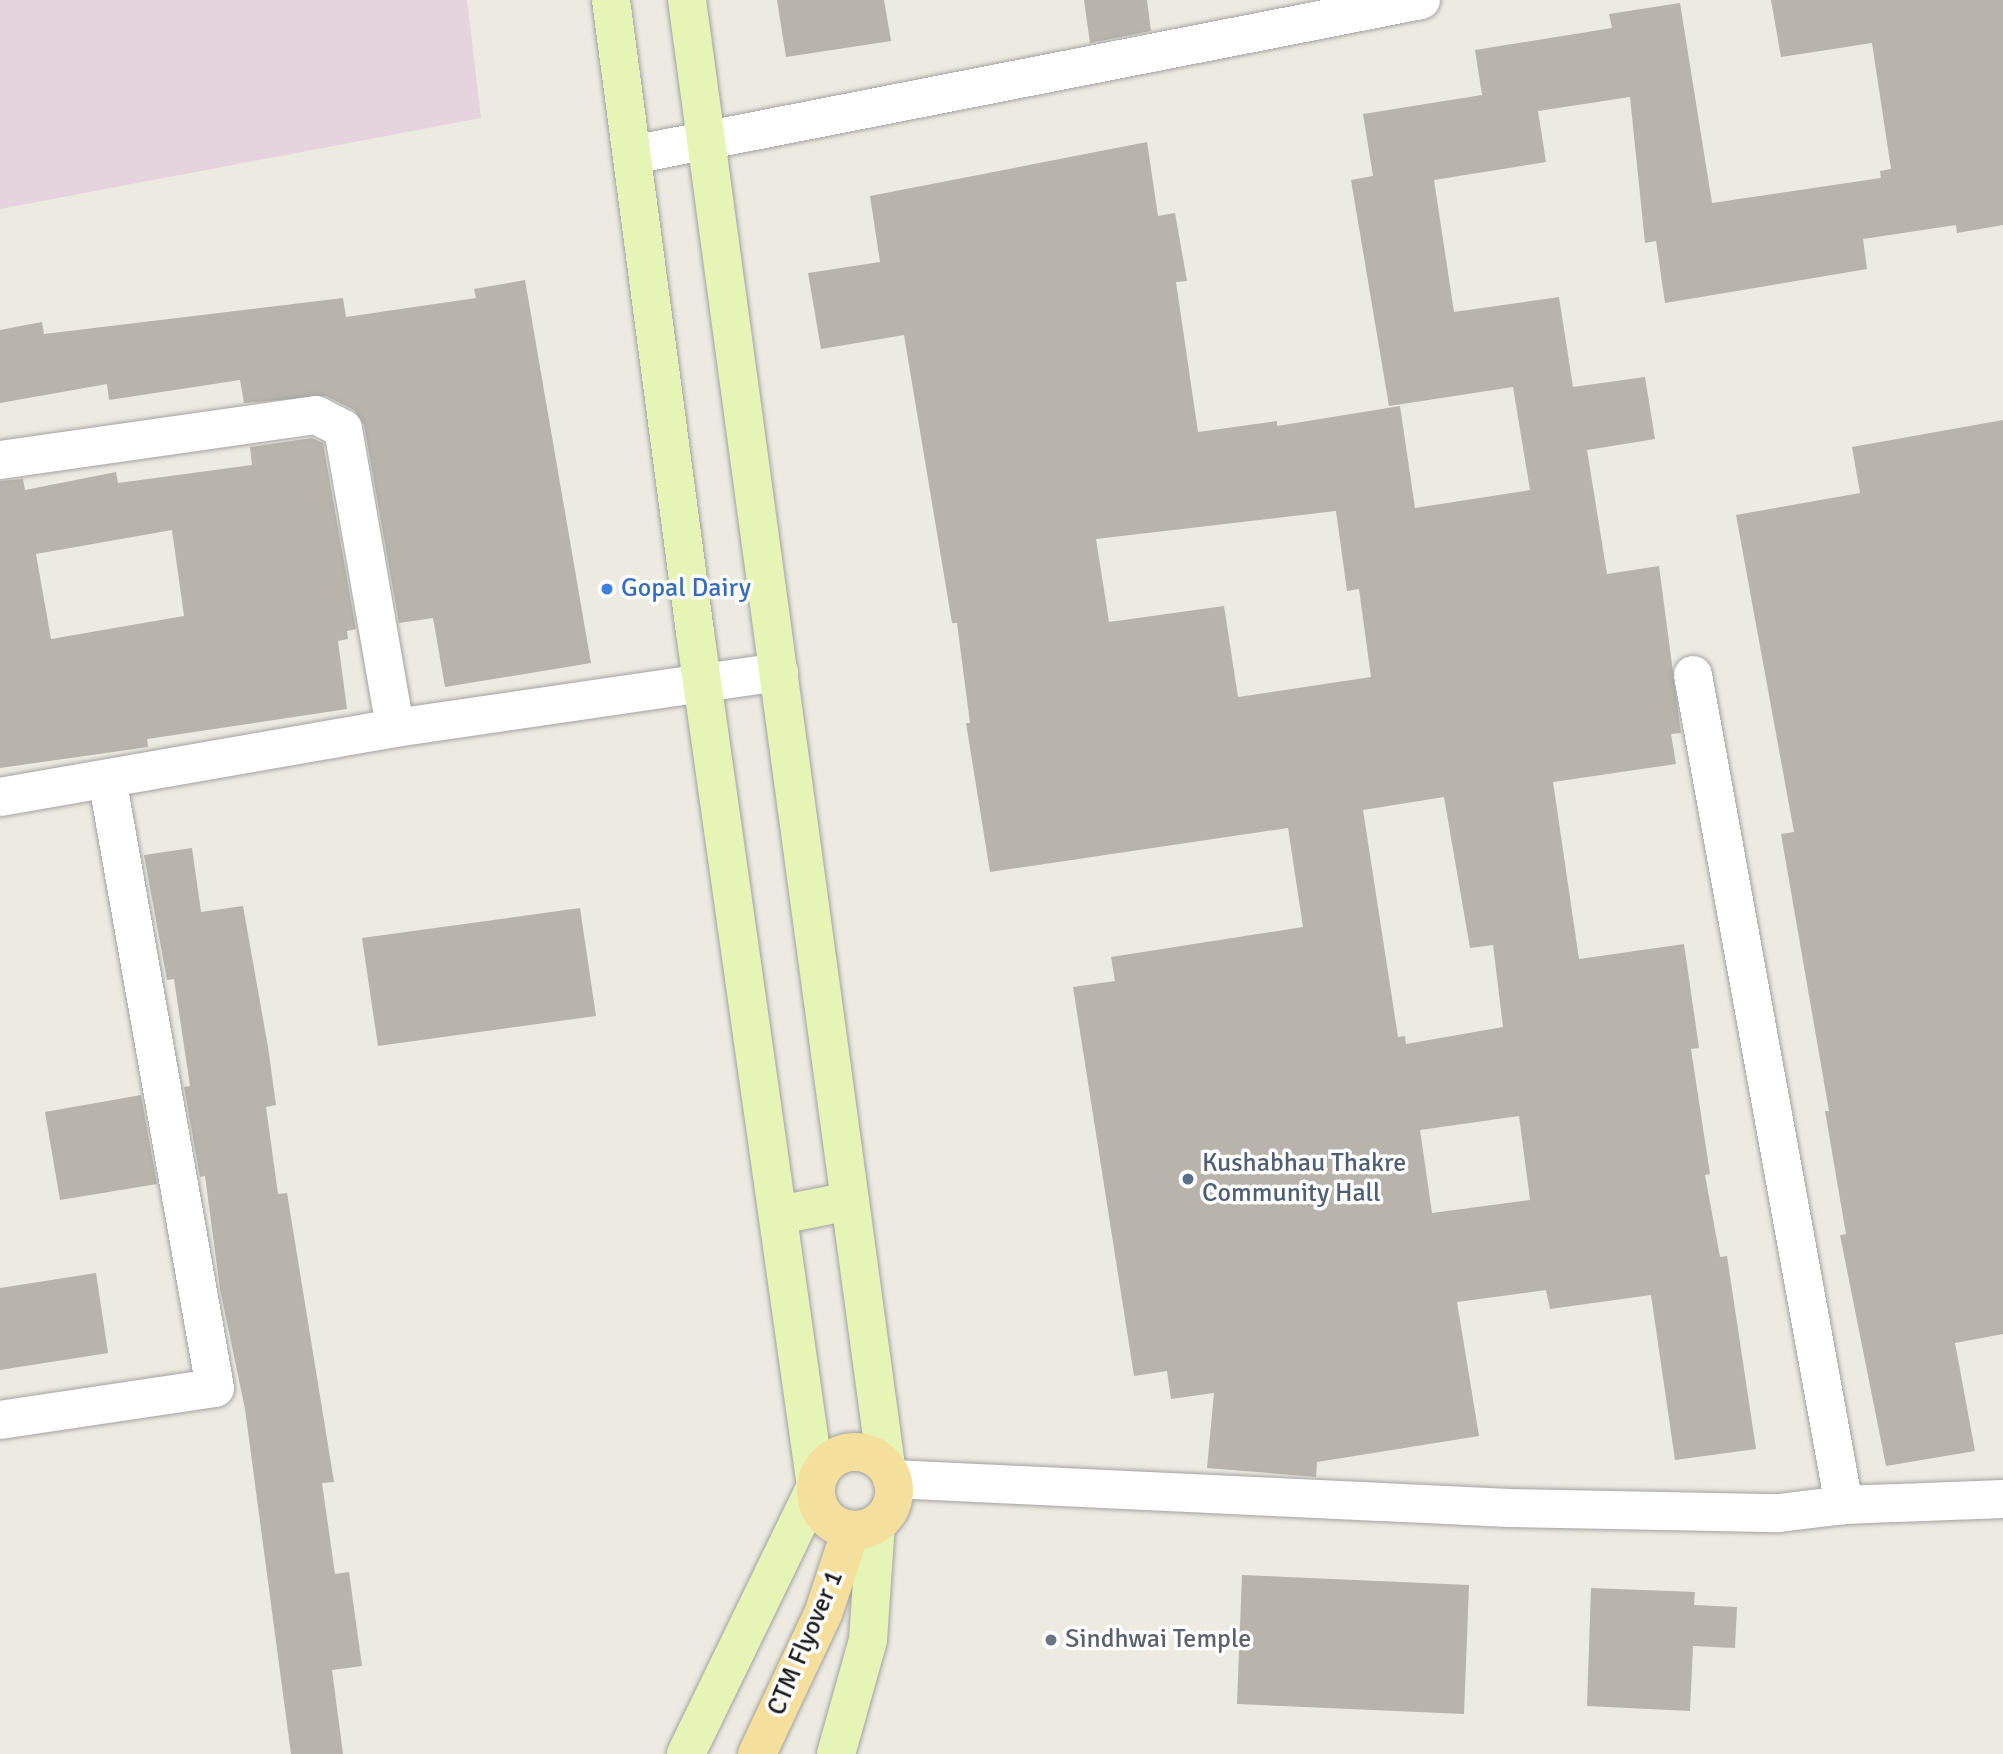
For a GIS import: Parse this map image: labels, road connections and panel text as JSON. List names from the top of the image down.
{
  "streets": {
    "main road": ["CTM Flyover 1"]
  },
  "places": ["Gopal Dairy", "Kushabhau Thakre Community Hall", "Sindhwai Temple"]
}
